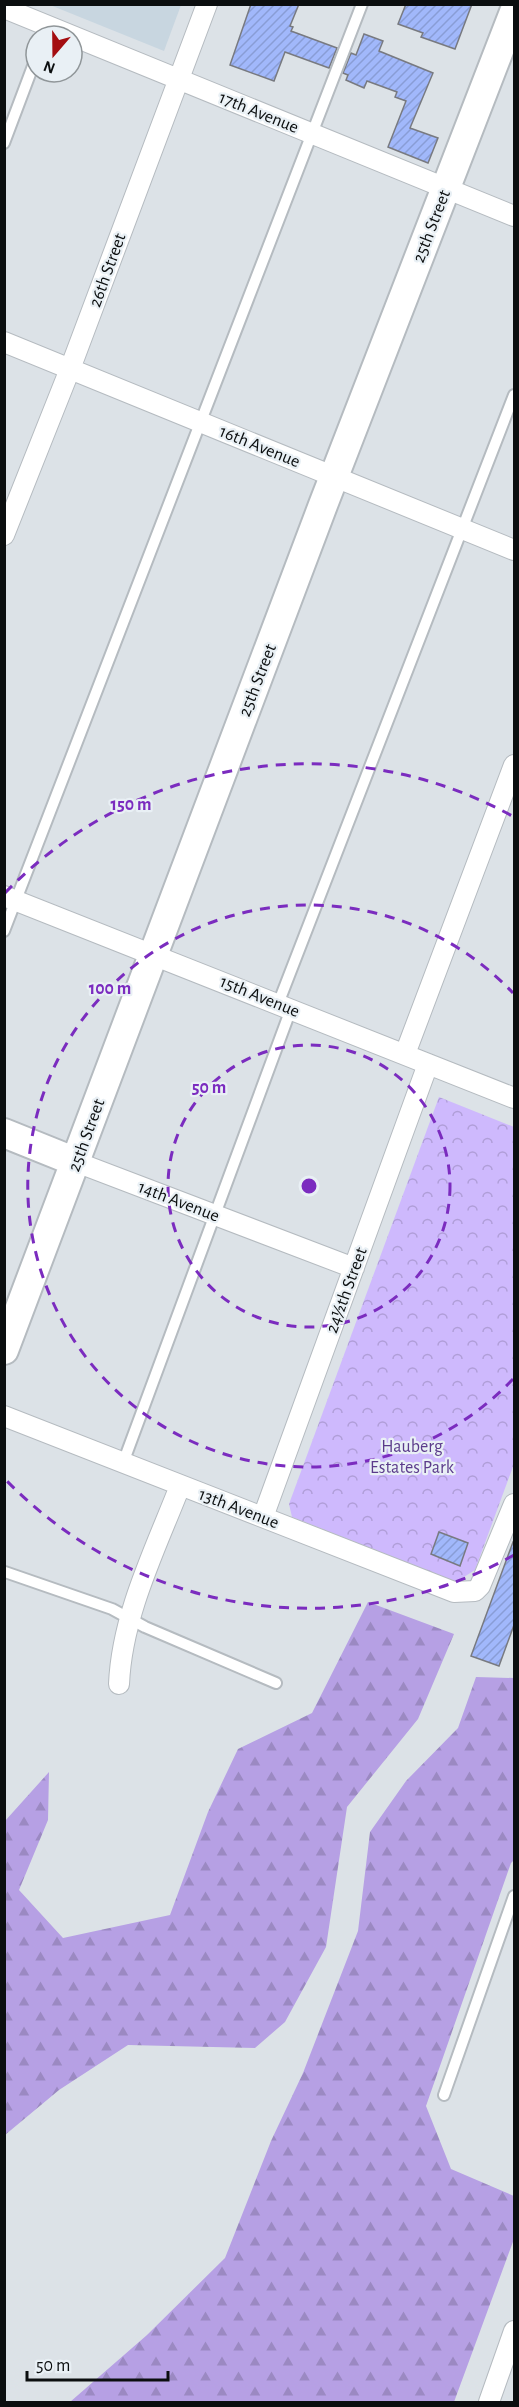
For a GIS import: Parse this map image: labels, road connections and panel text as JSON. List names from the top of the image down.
{
  "streets": {
    "street": [
      "17th Avenue",
      "25th Street",
      "26th Street",
      "16th Avenue",
      "15th Avenue",
      "14th Avenue",
      "24½th Street",
      "13th Avenue"
    ]
  },
  "crossings": [
    ["17th Avenue", "25th Street"],
    ["17th Avenue", "26th Street"],
    ["25th Street", "16th Avenue"],
    ["25th Street", "15th Avenue"],
    ["25th Street", "14th Avenue"],
    ["26th Street", "16th Avenue"],
    ["15th Avenue", "24½th Street"],
    ["14th Avenue", "24½th Street"],
    ["24½th Street", "13th Avenue"]
  ],
  "parks": ["Hauberg Estates Park"],
  "scale_bar": "50 m",
  "north": "bottom",
  "rings": ["150 m", "100 m", "50 m"]
}
